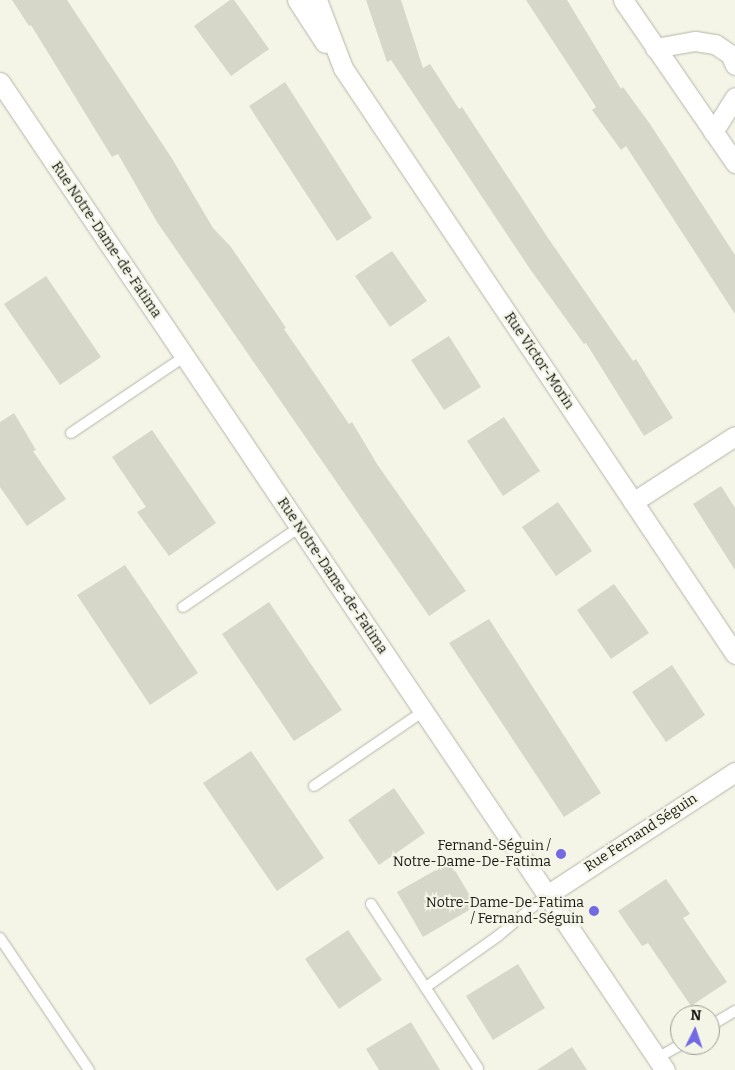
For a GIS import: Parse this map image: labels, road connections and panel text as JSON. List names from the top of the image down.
{
  "streets": {
    "street": ["Rue Notre-Dame-de-Fatima", "Rue Victor-Morin", "Rue Fernand Séguin"]
  },
  "crossings": [
    ["Rue Notre-Dame-de-Fatima", "Rue Fernand Séguin"]
  ],
  "places": ["Fernand-Séguin / Notre-Dame-De-Fatima", "Notre-Dame-De-Fatima / Fernand-Séguin"],
  "north": "top"
}
